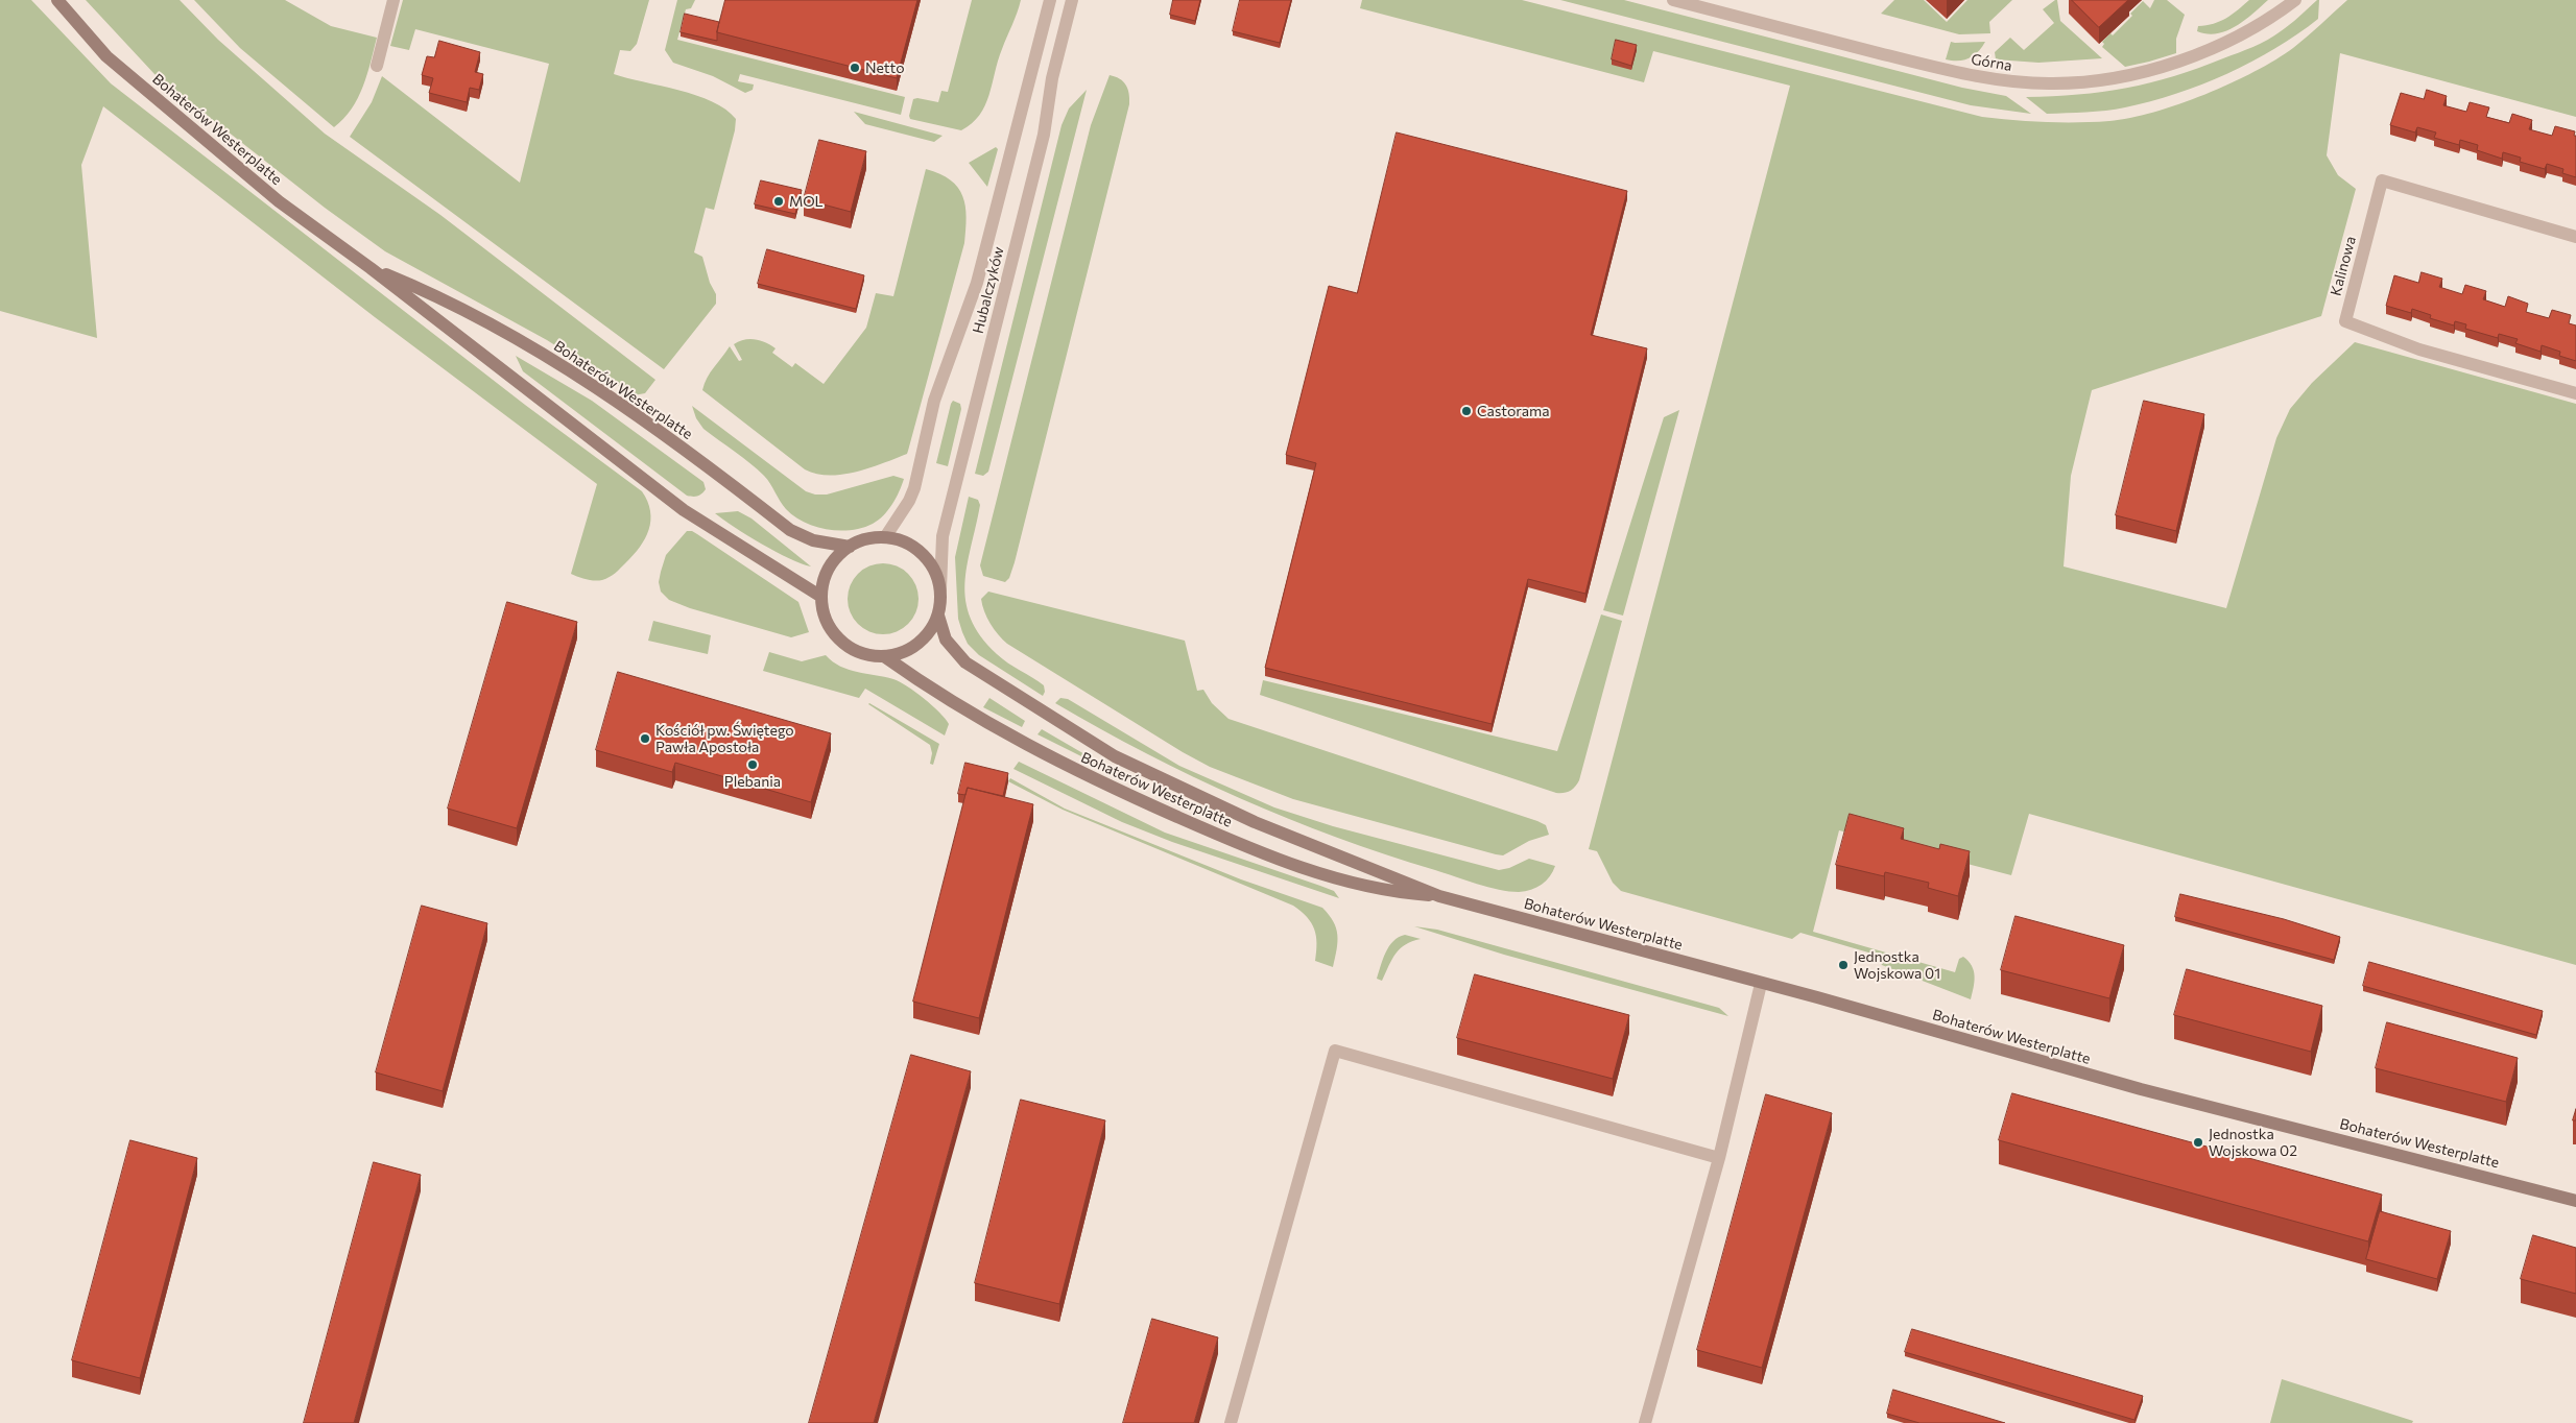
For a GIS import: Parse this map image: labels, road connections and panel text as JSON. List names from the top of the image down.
{
  "streets": {
    "main road": ["Bohaterów Westerplatte"],
    "street": ["Górna", "Kalinowa", "Hubalczyków"]
  },
  "crossings": [
    ["Bohaterów Westerplatte", "Hubalczyków"]
  ],
  "places": [
    "Netto",
    "MOL",
    "Castorama",
    "Kościół pw. Świętego Pawła Apostoła",
    "Plebania",
    "Jednostka Wojskowa 01",
    "Jednostka Wojskowa 02"
  ]
}
